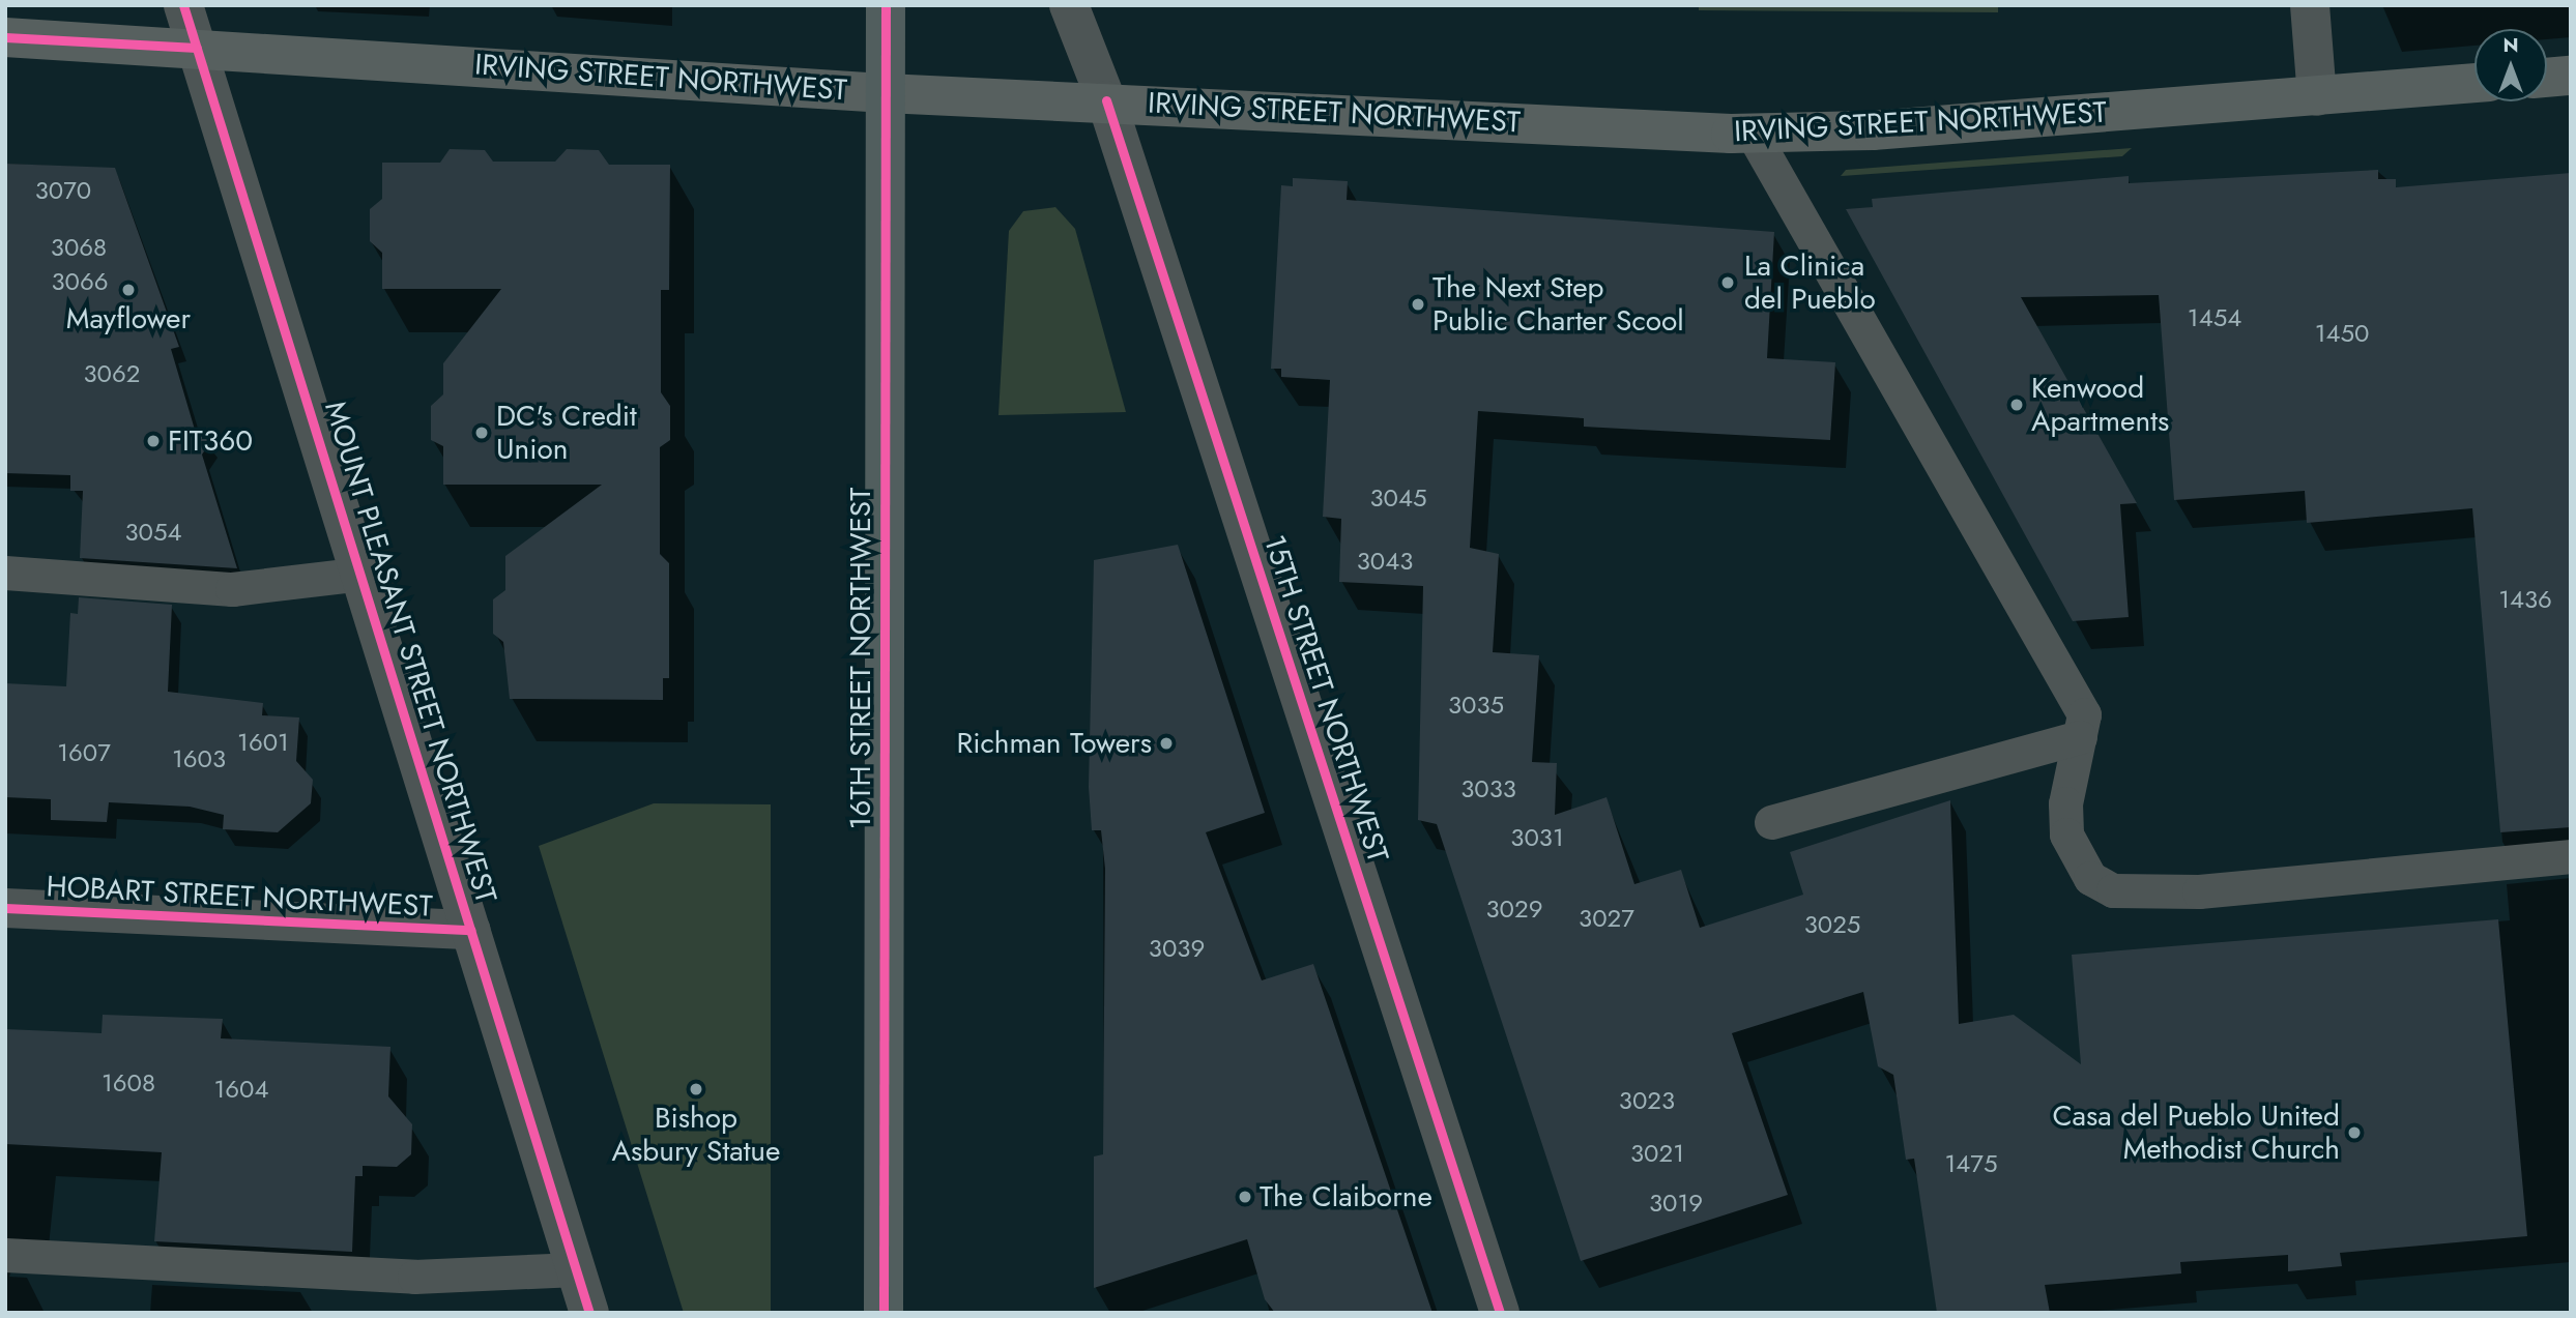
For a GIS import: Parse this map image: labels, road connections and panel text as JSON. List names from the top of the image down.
{
  "streets": {
    "main road": ["IRVING STREET NORTHWEST", "16TH STREET NORTHWEST"],
    "street": ["MOUNT PLEASANT STREET NORTHWEST", "15TH STREET NORTHWEST", "HOBART STREET NORTHWEST"]
  },
  "crossings": [
    ["IRVING STREET NORTHWEST", "MOUNT PLEASANT STREET NORTHWEST"],
    ["IRVING STREET NORTHWEST", "16TH STREET NORTHWEST"],
    ["IRVING STREET NORTHWEST", "15TH STREET NORTHWEST"],
    ["MOUNT PLEASANT STREET NORTHWEST", "HOBART STREET NORTHWEST"]
  ],
  "places": [
    "La Clinica del Pueblo",
    "Mayflower",
    "The Next Step Public Charter Scool",
    "Kenwood Apartments",
    "DC's Credit Union",
    "FIT360",
    "Richman Towers",
    "Bishop Asbury Statue",
    "Casa del Pueblo United Methodist Church",
    "The Claiborne"
  ],
  "house_numbers": [
    "3070",
    "3068",
    "3066",
    "1454",
    "1450",
    "3062",
    "3045",
    "3054",
    "3043",
    "1436",
    "3035",
    "1601",
    "1607",
    "1603",
    "3033",
    "3031",
    "3029",
    "3027",
    "3025",
    "3039",
    "1608",
    "1604",
    "3023",
    "3021",
    "1475",
    "3019"
  ],
  "north": "top"
}
